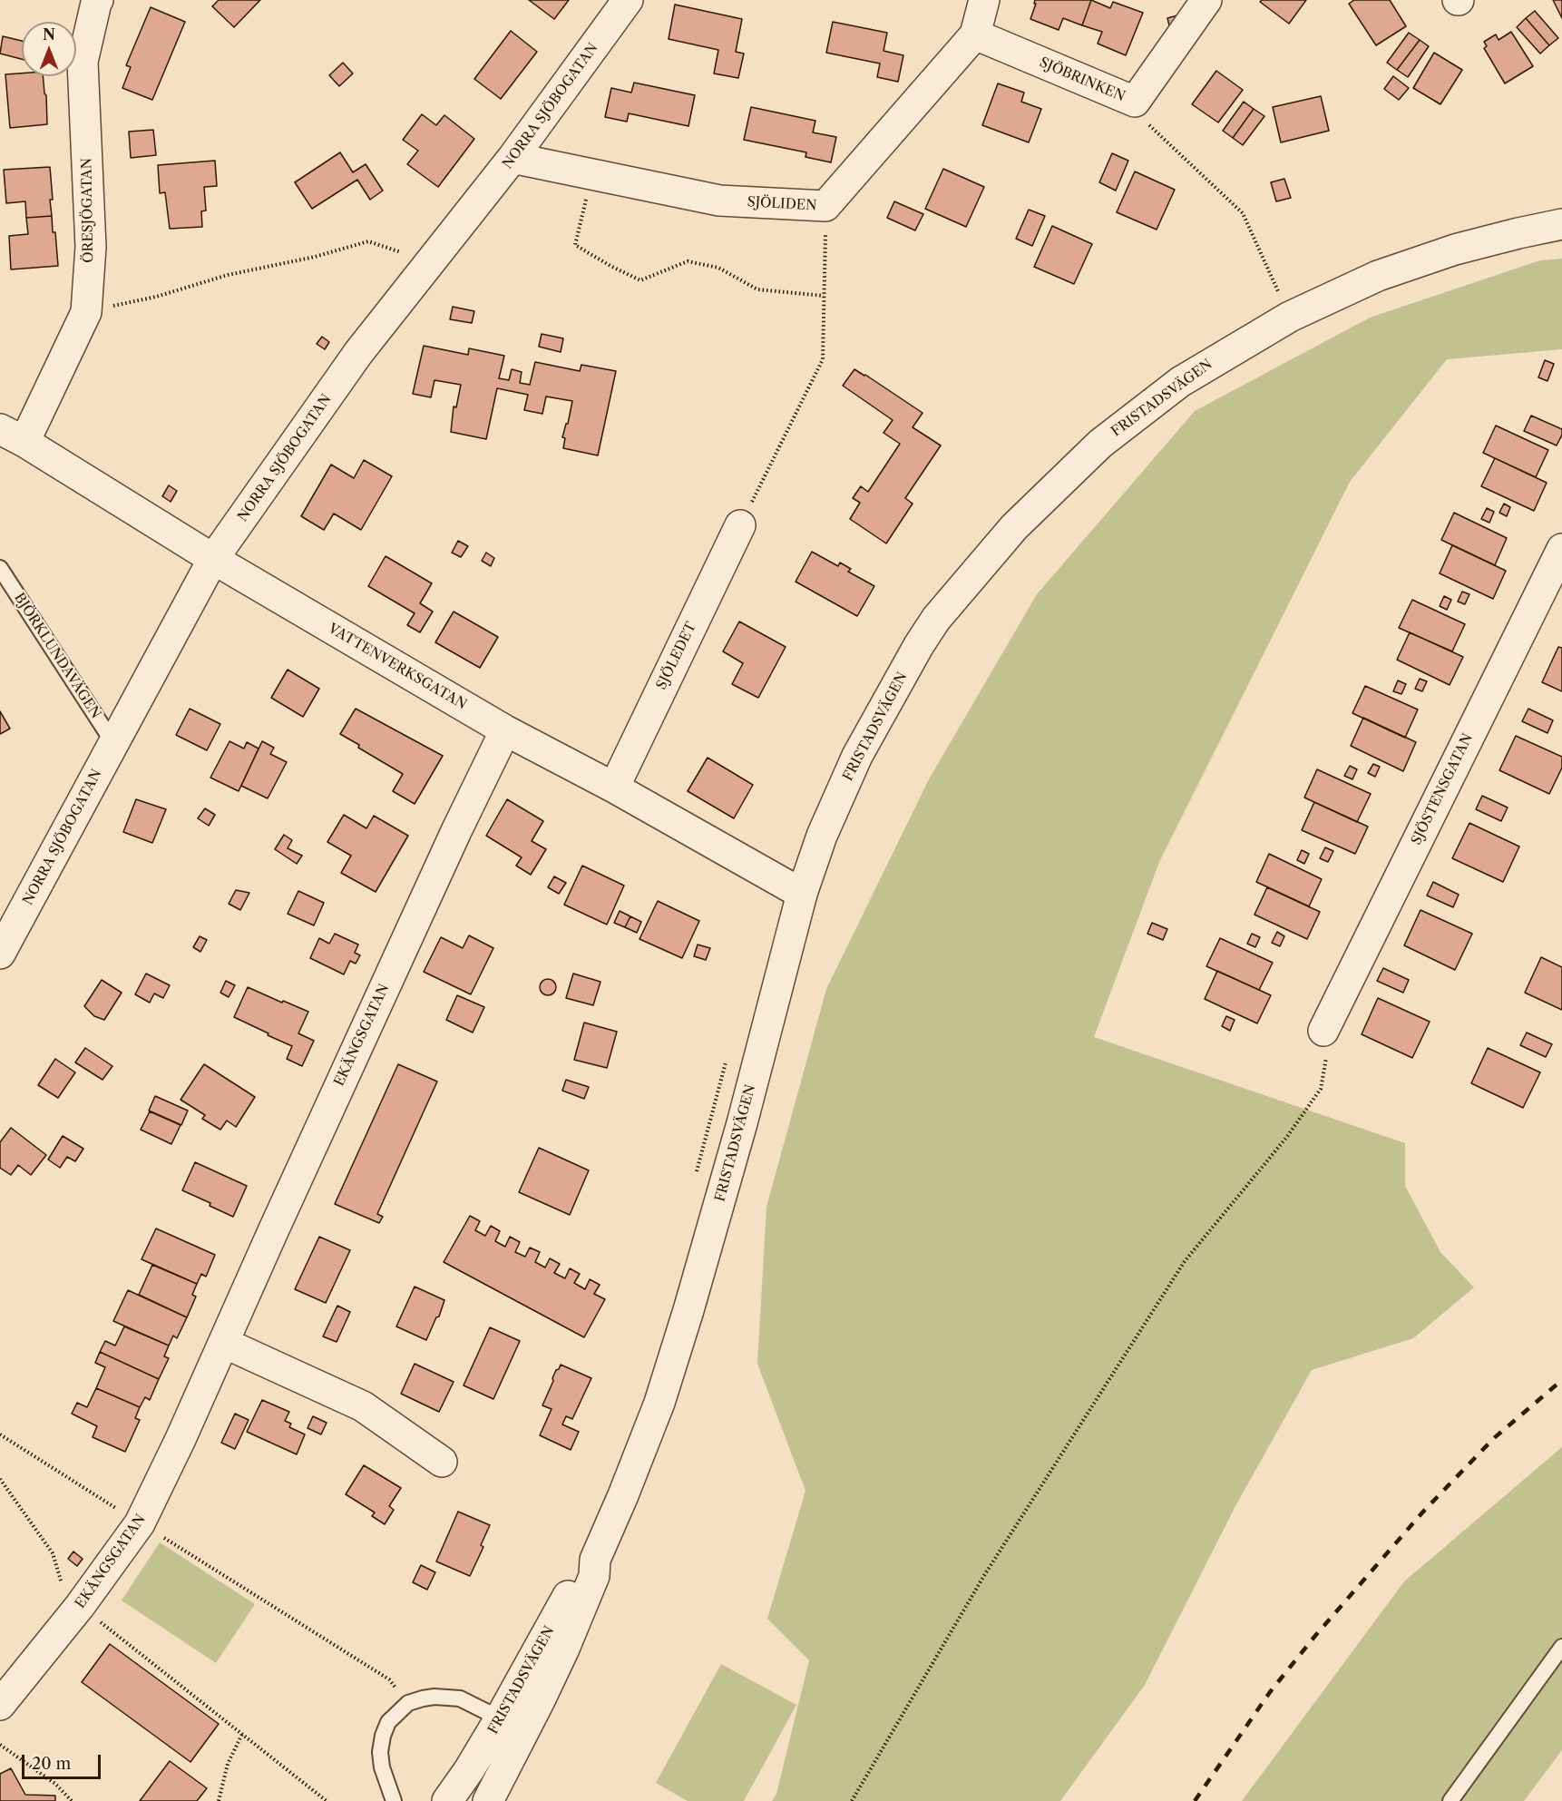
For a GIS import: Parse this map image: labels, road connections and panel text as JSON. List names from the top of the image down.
{
  "streets": {
    "street": [
      "SJÖBRINKEN",
      "NORRA SJÖBOGATAN",
      "SJÖLIDEN",
      "ÖRESJÖGATAN",
      "FRISTADSVÄGEN",
      "SJÖLEDET",
      "VATTENVERKSGATAN",
      "SJÖSTENSGATAN",
      "EKÄNGSGATAN"
    ],
    "lane": ["BJÖRKLUNDAVÄGEN"]
  },
  "crossings": [
    ["SJÖBRINKEN", "SJÖLIDEN"],
    ["NORRA SJÖBOGATAN", "SJÖLIDEN"],
    ["NORRA SJÖBOGATAN", "BJÖRKLUNDAVÄGEN"],
    ["NORRA SJÖBOGATAN", "VATTENVERKSGATAN"],
    ["ÖRESJÖGATAN", "VATTENVERKSGATAN"],
    ["FRISTADSVÄGEN", "VATTENVERKSGATAN"],
    ["SJÖLEDET", "VATTENVERKSGATAN"],
    ["VATTENVERKSGATAN", "EKÄNGSGATAN"]
  ],
  "scale_bar": "20 m",
  "north": "top"
}
